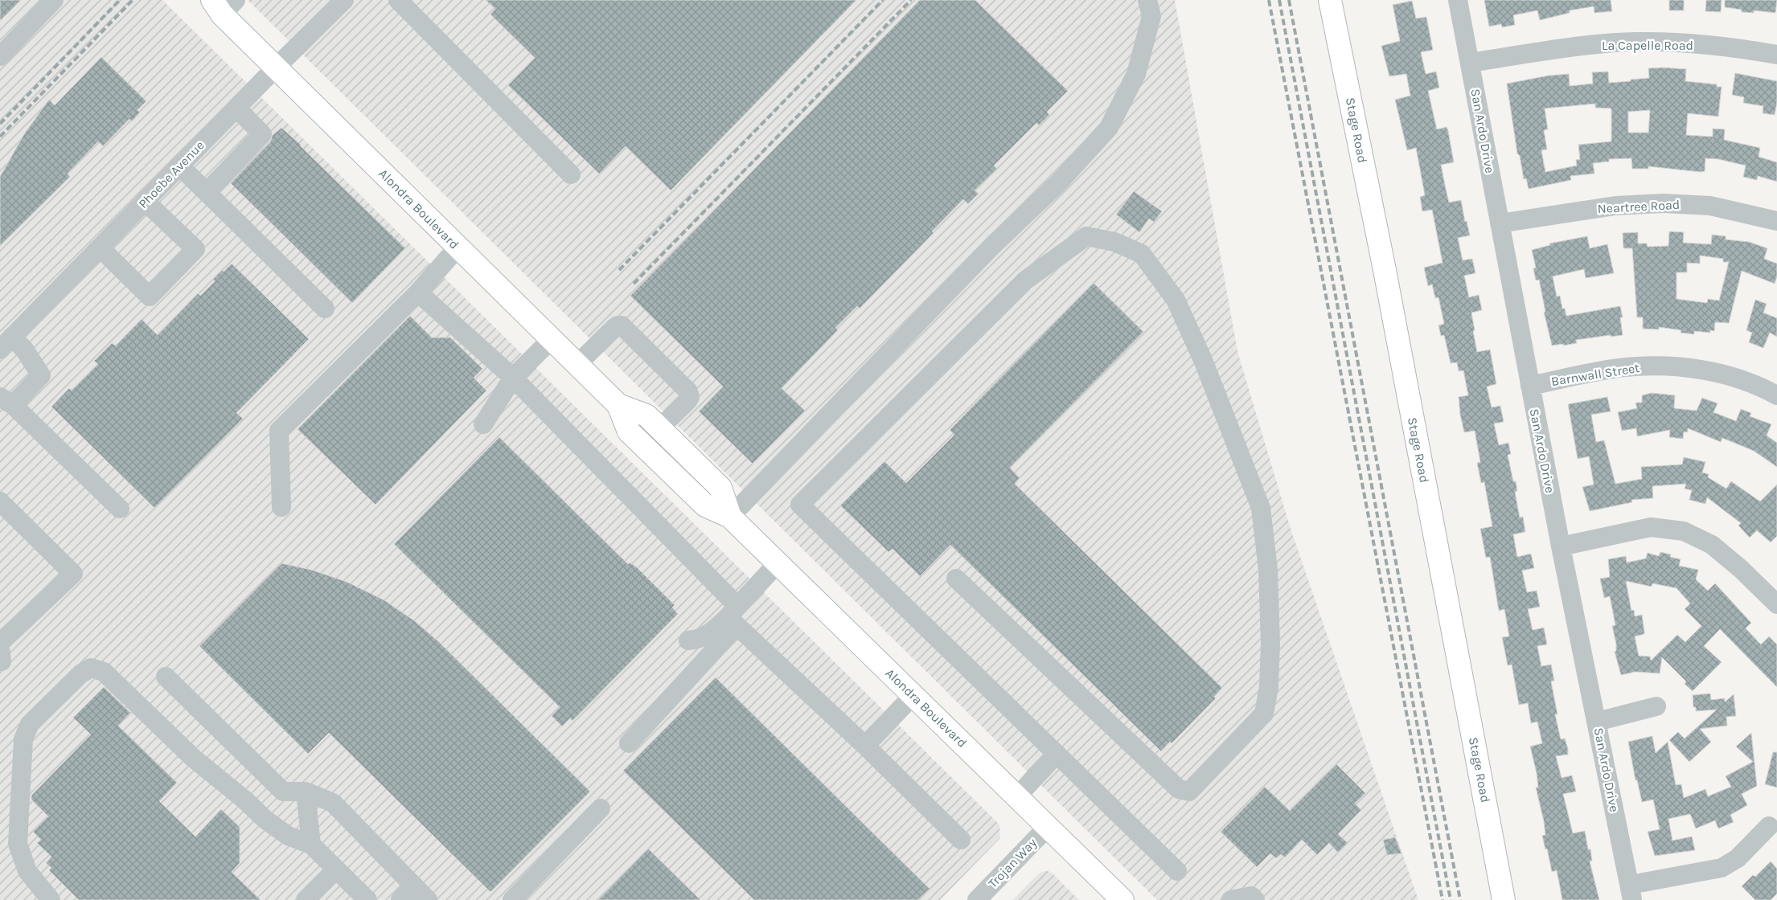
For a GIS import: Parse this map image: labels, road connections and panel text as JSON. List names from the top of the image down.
{
  "streets": {
    "main road": ["Stage Road", "Alondra Boulevard"],
    "street": [
      "La Capelle Road",
      "San Ardo Drive",
      "Phoebe Avenue",
      "Neartree Road",
      "Barnwall Street",
      "Trojan Way"
    ]
  },
  "crossings": [
    ["La Capelle Road", "San Ardo Drive"],
    ["San Ardo Drive", "Neartree Road"],
    ["San Ardo Drive", "Barnwall Street"],
    ["Phoebe Avenue", "Alondra Boulevard"],
    ["Alondra Boulevard", "Trojan Way"]
  ]
}
